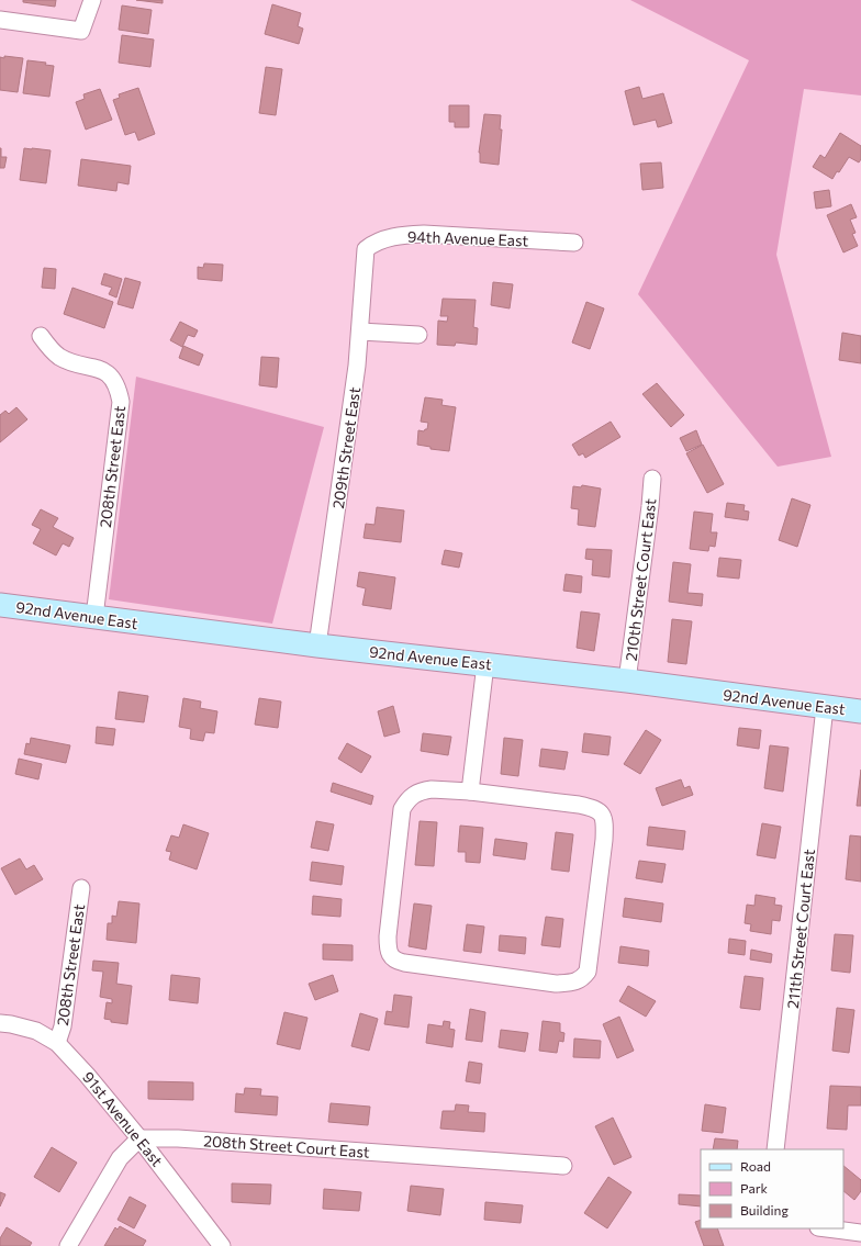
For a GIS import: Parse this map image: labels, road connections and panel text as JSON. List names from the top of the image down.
{
  "streets": {
    "street": [
      "94th Avenue East",
      "209th Street East",
      "208th Street East",
      "210th Street Court East",
      "92nd Avenue East",
      "211th Street Court East",
      "91st Avenue East",
      "208th Street Court East"
    ]
  },
  "crossings": [
    ["94th Avenue East", "209th Street East"],
    ["209th Street East", "92nd Avenue East"],
    ["208th Street East", "92nd Avenue East"],
    ["208th Street East", "91st Avenue East"],
    ["210th Street Court East", "92nd Avenue East"],
    ["92nd Avenue East", "211th Street Court East"],
    ["91st Avenue East", "208th Street Court East"]
  ],
  "legend": ["Road", "Park", "Building"]
}
